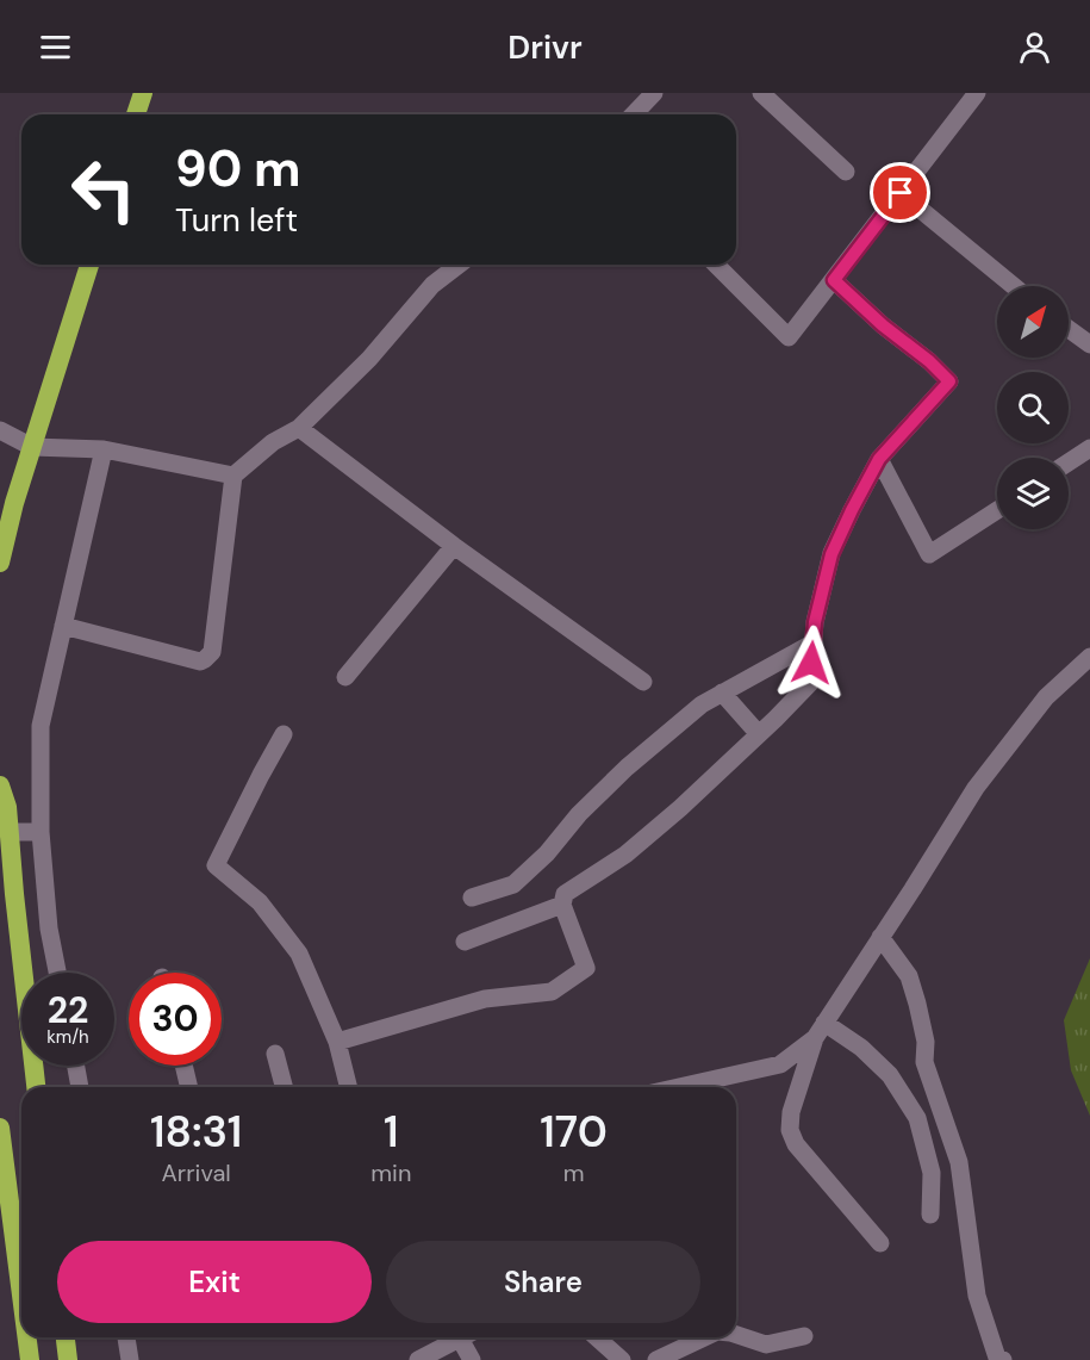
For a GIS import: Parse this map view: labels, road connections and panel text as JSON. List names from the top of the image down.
{
  "north": "top right",
  "page": {
    "header": "Drivr",
    "turn": ["90 m", "Turn left"],
    "speed": "22 km/h",
    "limit": "30",
    "eta": [
      "18:31",
      "Arrival",
      "1",
      "min",
      "170",
      "m"
    ],
    "buttons": ["Exit", "Share"]
  }
}
